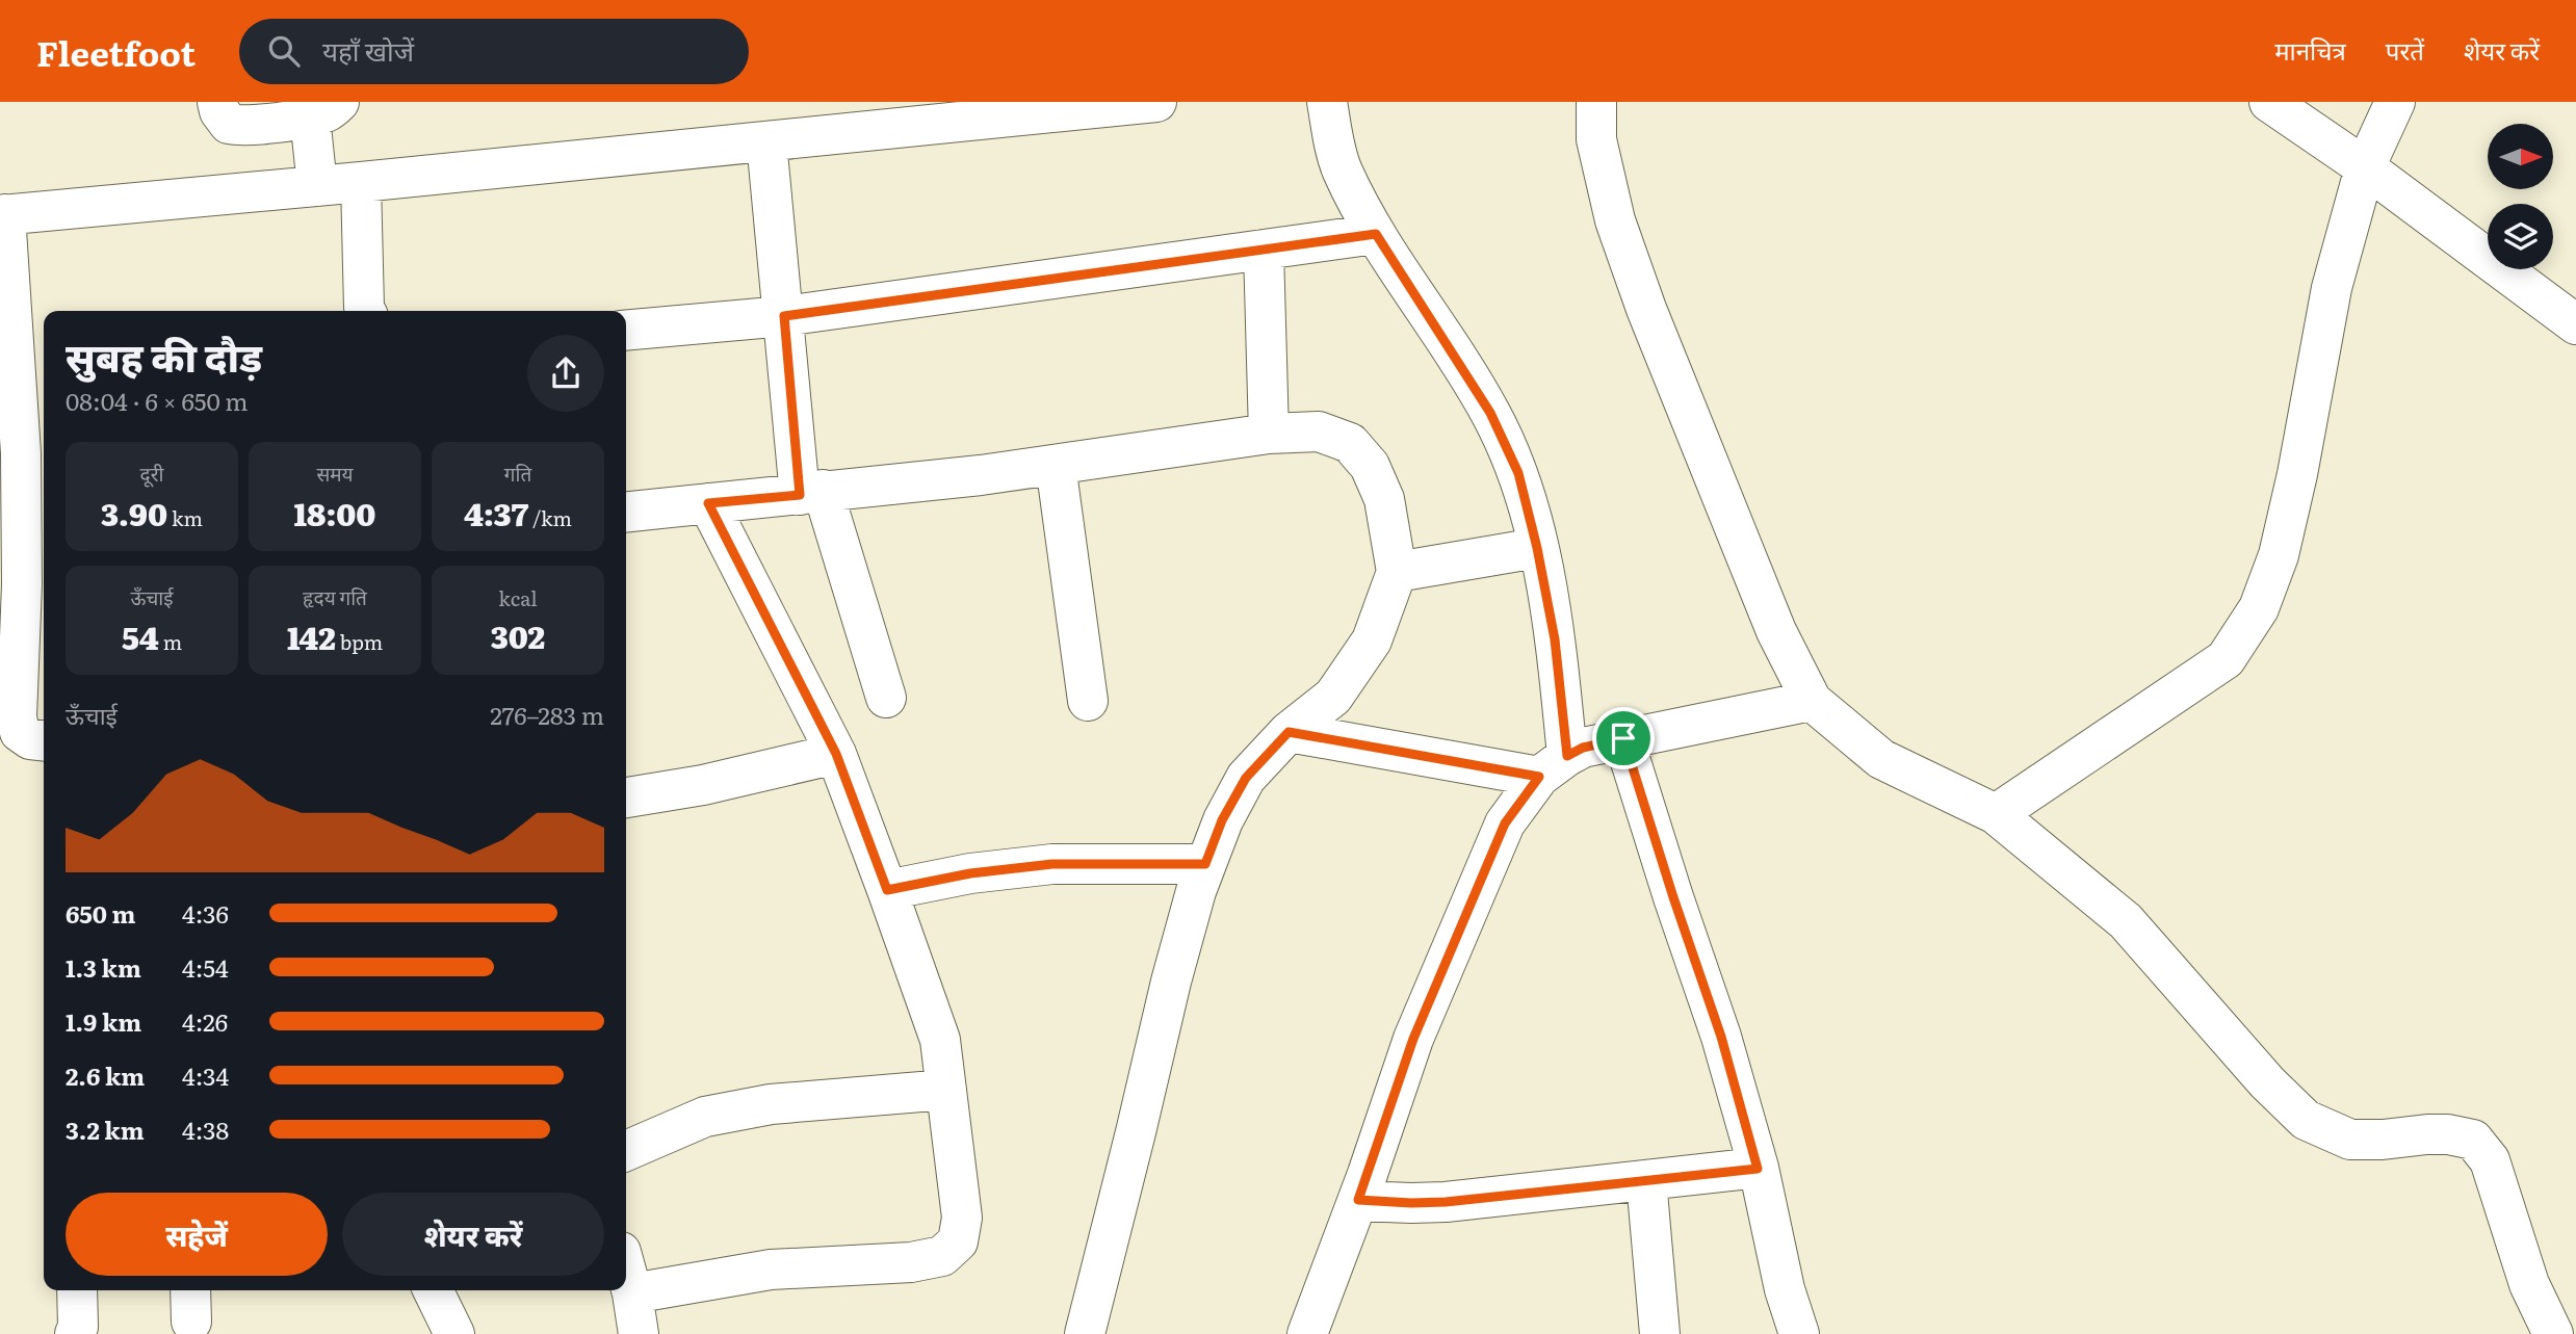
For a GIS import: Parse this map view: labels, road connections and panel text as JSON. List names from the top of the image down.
{
  "north": "right",
  "page": {
    "header": "Fleetfoot",
    "search": "यहाँ खोजें",
    "nav": ["मानचित्र", "परतें", "शेयर करें"],
    "heading": ["सुबह की दौड़", "08:04 · 6 × 650 m"],
    "stats": [
      ["दूरी", "3.90 km"],
      ["समय", "18:00"],
      ["गति", "4:37 /km"],
      ["ऊँचाई", "54 m"],
      ["हृदय गति", "142 bpm"],
      ["kcal", "302"]
    ],
    "chart": ["ऊँचाई", "276–283 m"],
    "list": [
      {
        "name": "650 m",
        "note": "4:36"
      },
      {
        "name": "1.3 km",
        "note": "4:54"
      },
      {
        "name": "1.9 km",
        "note": "4:26"
      },
      {
        "name": "2.6 km",
        "note": "4:34"
      },
      {
        "name": "3.2 km",
        "note": "4:38"
      }
    ],
    "buttons": ["सहेजें", "शेयर करें"]
  }
}
